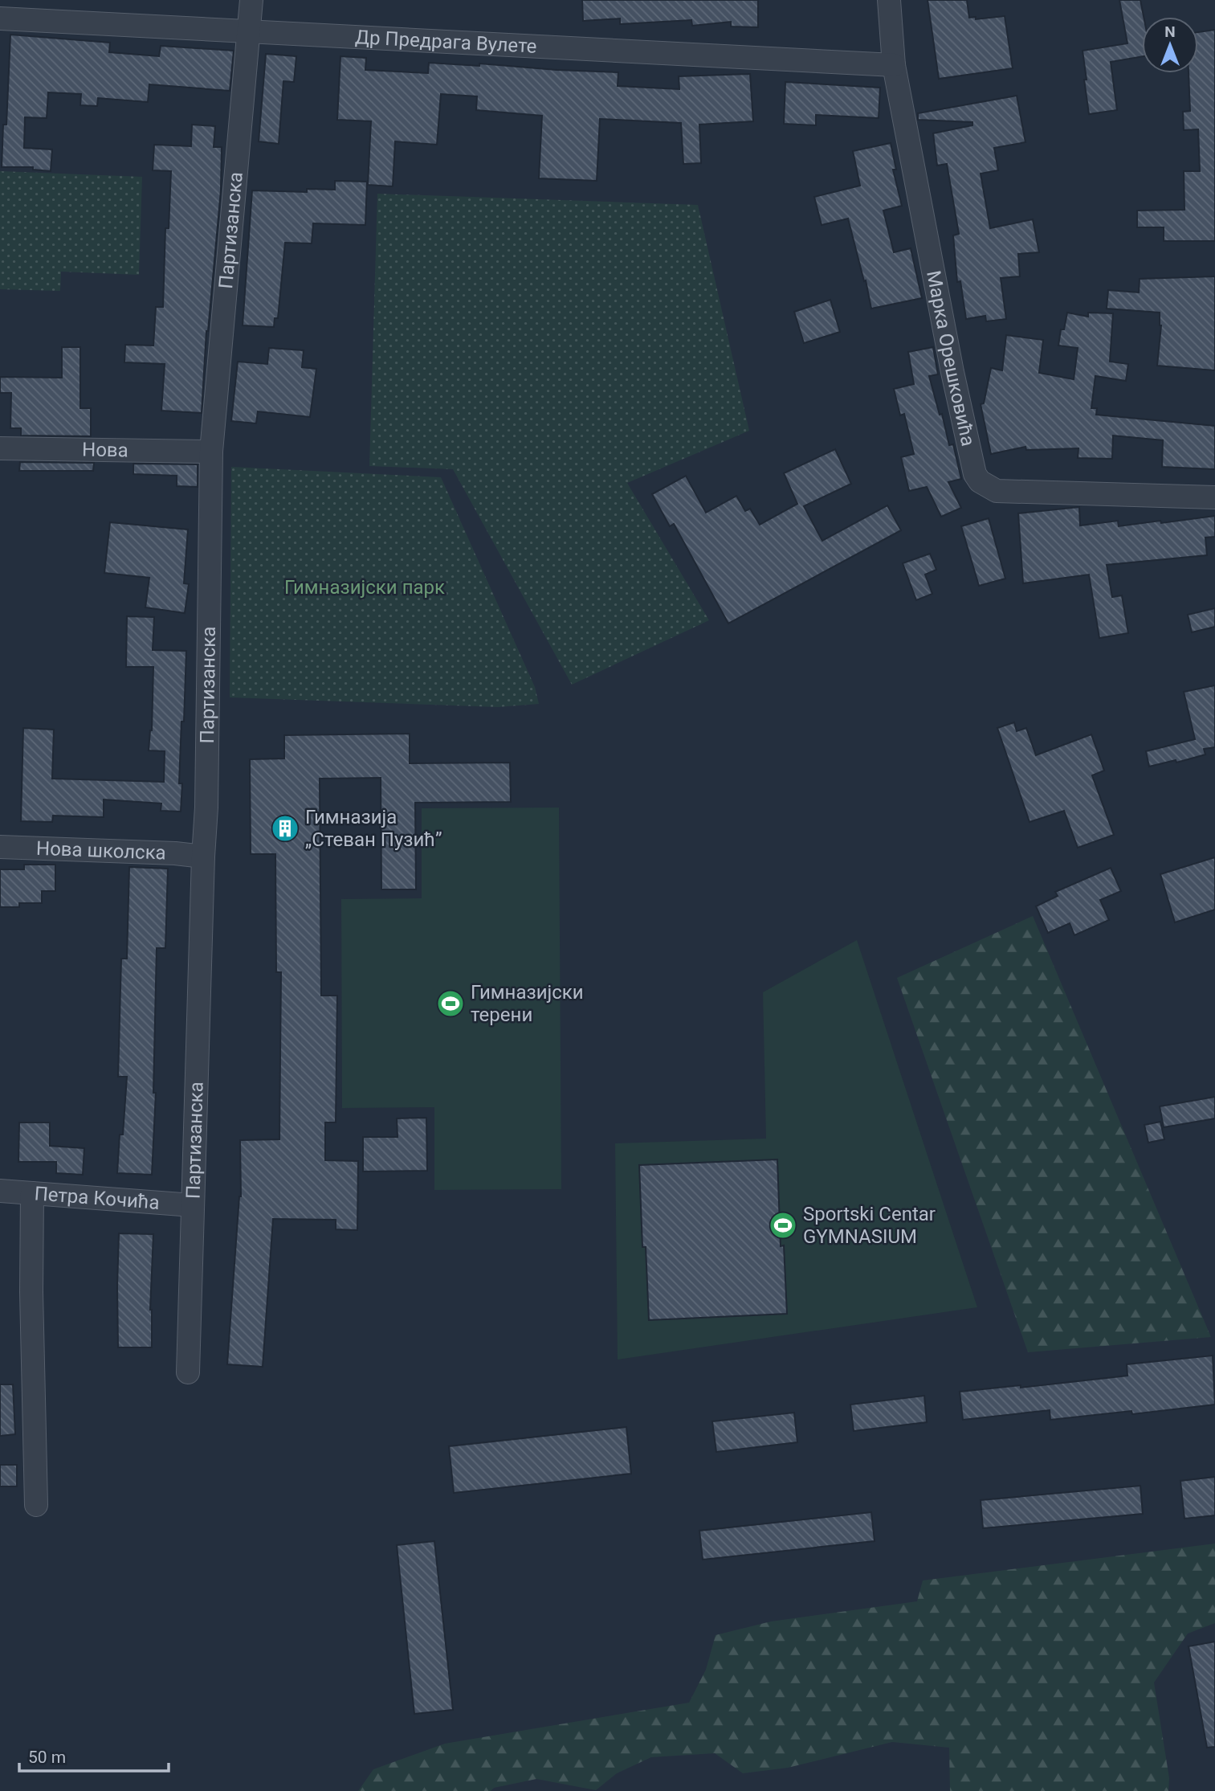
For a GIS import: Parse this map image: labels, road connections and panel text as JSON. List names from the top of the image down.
{
  "streets": {
    "street": [
      "Др Предрага Вулете",
      "Партизанска",
      "Марка Орешковића",
      "Нова",
      "Нова школска",
      "Петра Кочића"
    ]
  },
  "crossings": [
    ["Др Предрага Вулете", "Партизанска"],
    ["Др Предрага Вулете", "Марка Орешковића"],
    ["Партизанска", "Нова"],
    ["Партизанска", "Нова школска"],
    ["Партизанска", "Петра Кочића"]
  ],
  "parks": ["Гимназијски парк"],
  "places": {
    "building": ["Гимназија „Стеван Пузић”"],
    "sports": ["Гимназијски терени", "Sportski Centar GYMNASIUM"]
  },
  "scale_bar": "50 m",
  "north": "top"
}
